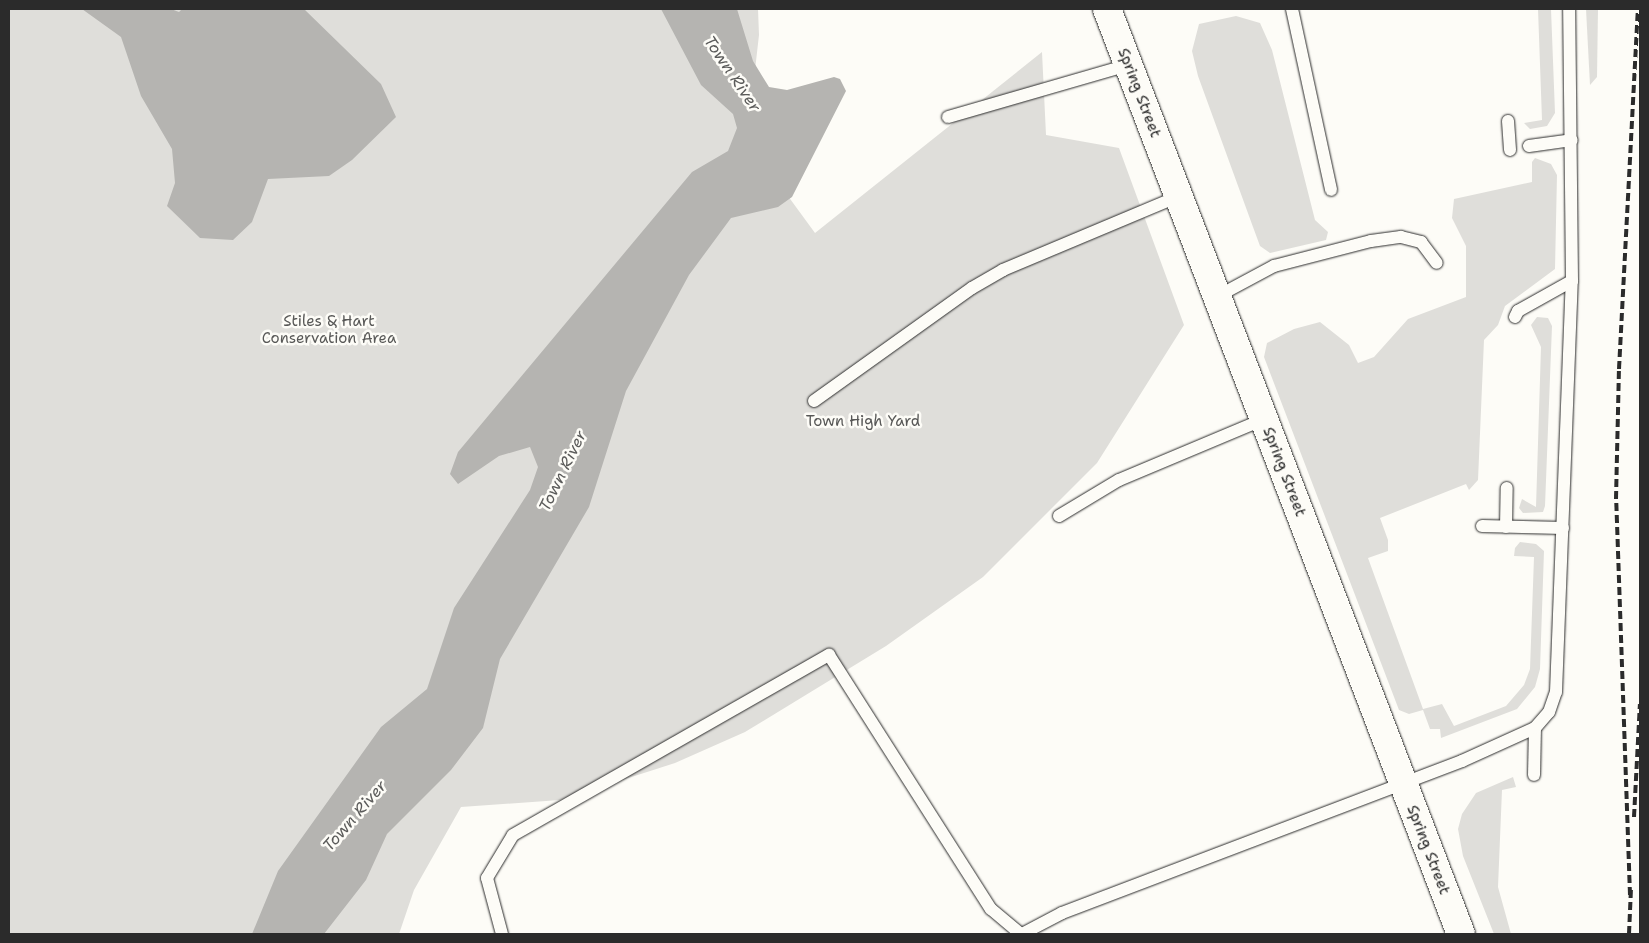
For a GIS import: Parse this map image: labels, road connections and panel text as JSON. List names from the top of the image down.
{
  "streets": {
    "street": ["Spring Street"]
  },
  "water": ["Town River"],
  "parks": ["Stiles & Hart Conservation Area", "Town High Yard"]
}
